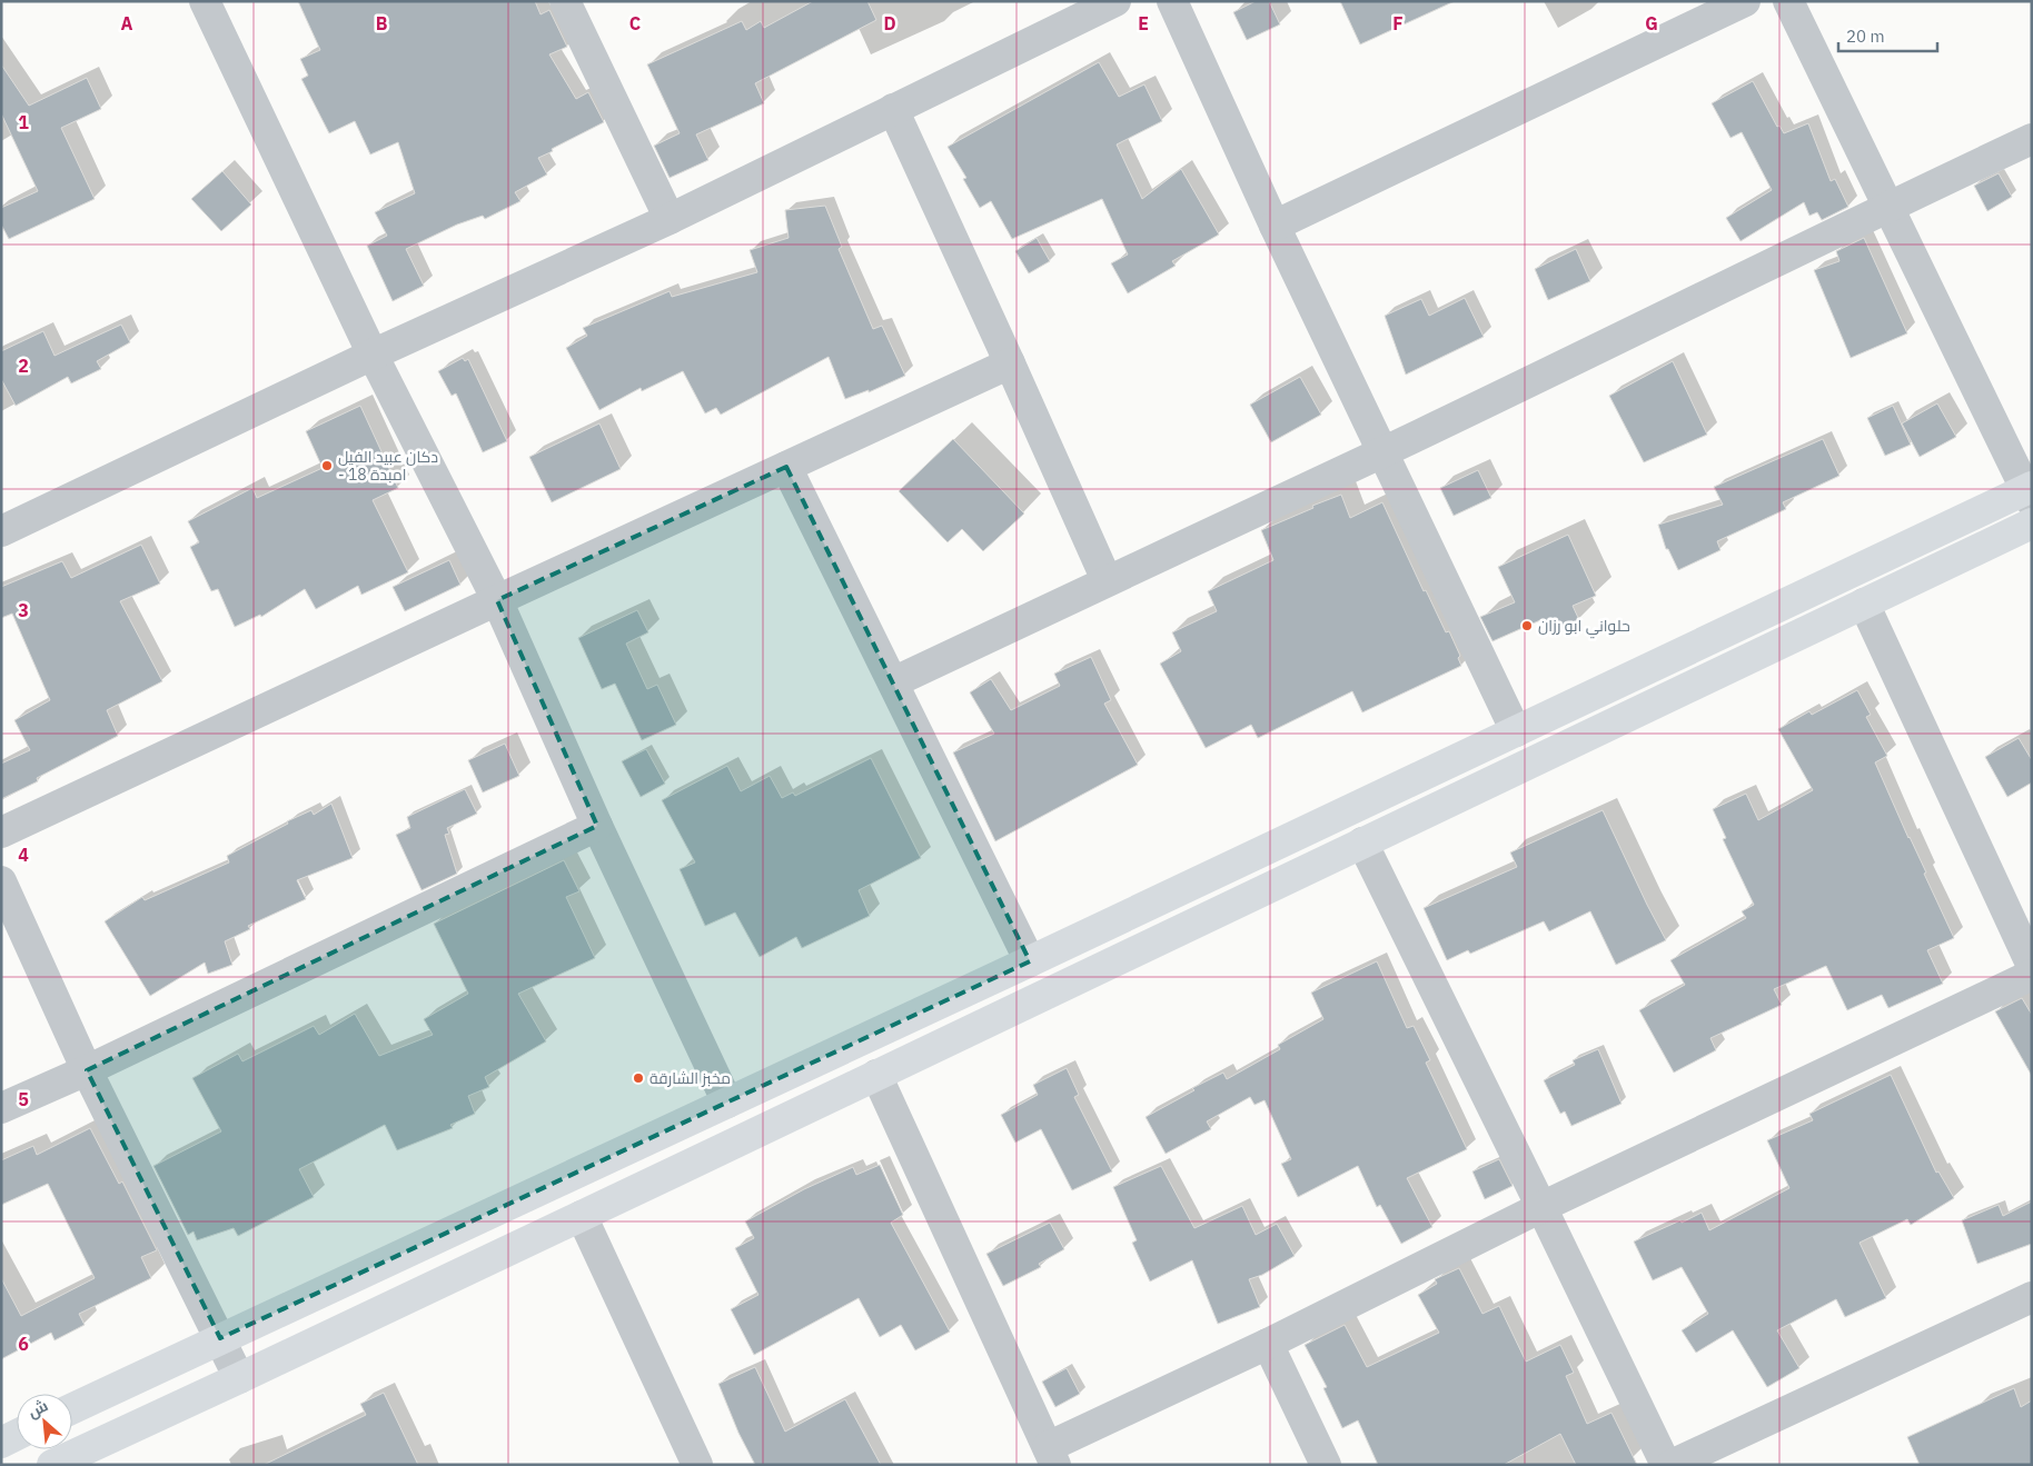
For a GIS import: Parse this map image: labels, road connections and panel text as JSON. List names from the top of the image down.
{
  "places": ["دكان عبيد الفيل - امبدة 18", "حلواني ابو رزان", "مخبز الشارقة"],
  "scale_bar": "20 m",
  "north": "top left",
  "grid": {
    "columns": [
      "A",
      "B",
      "C",
      "D",
      "E",
      "F",
      "G"
    ],
    "rows": [
      "1",
      "2",
      "3",
      "4",
      "5",
      "6"
    ]
  }
}
